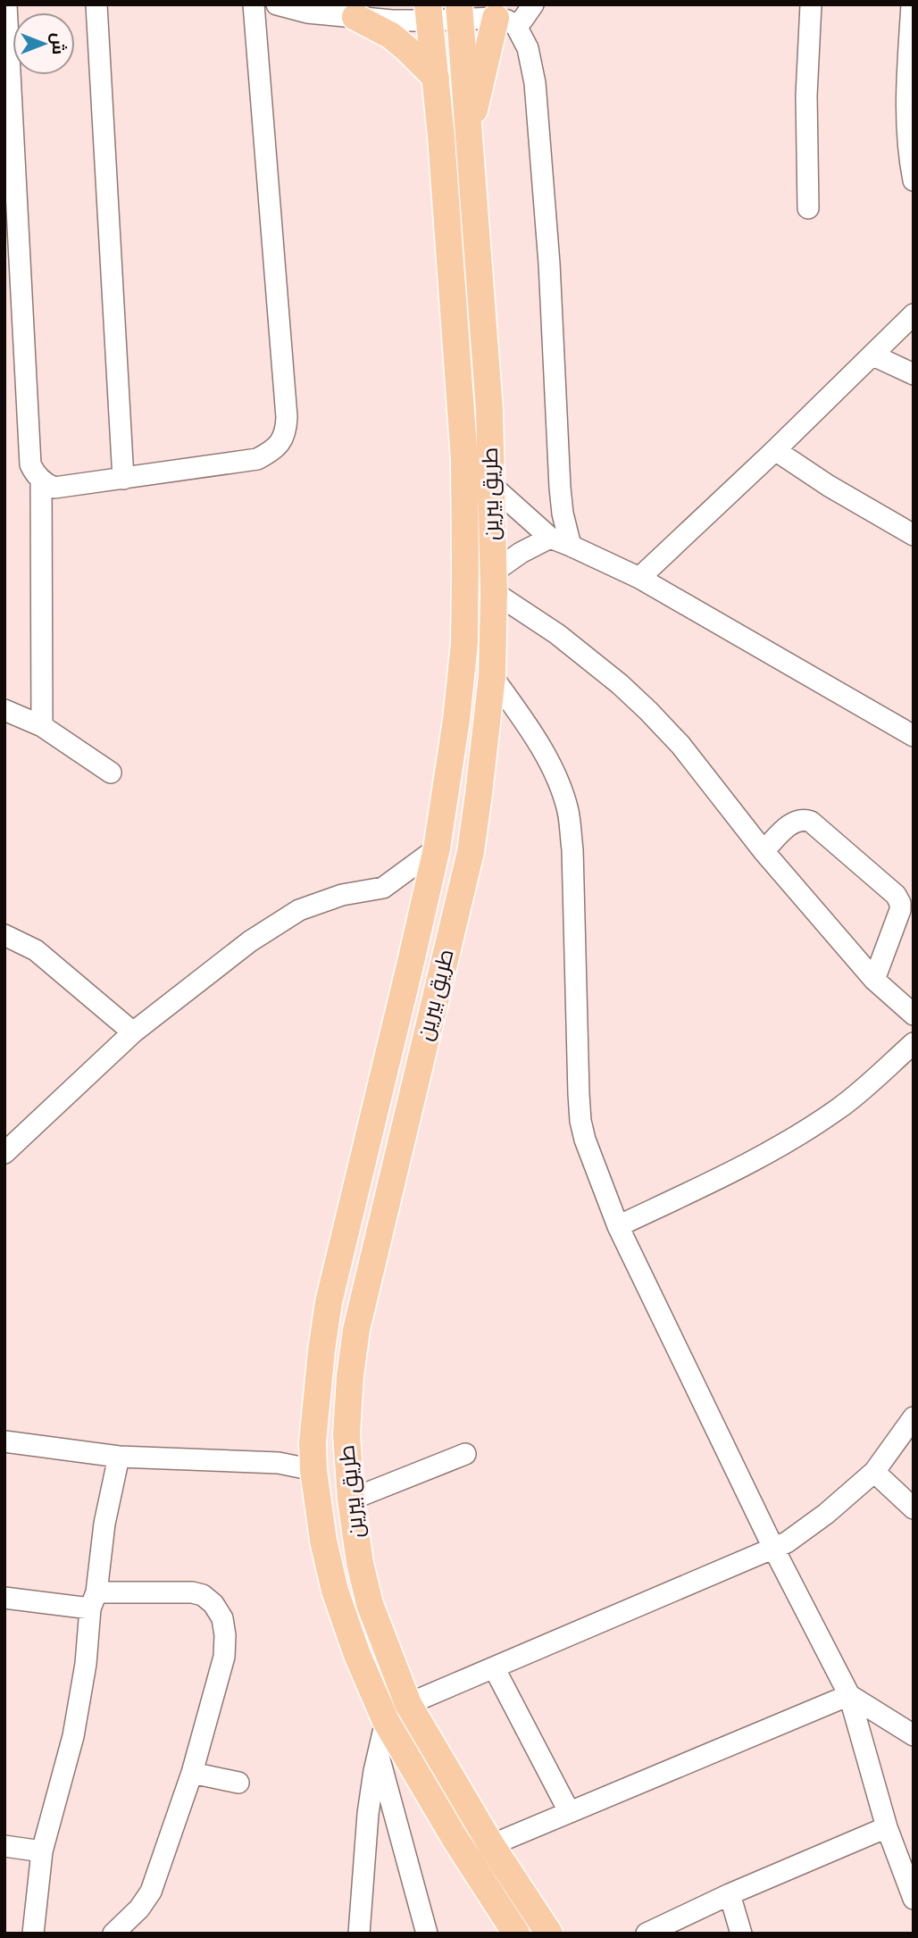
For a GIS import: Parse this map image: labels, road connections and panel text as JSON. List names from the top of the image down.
{
  "streets": {
    "main road": ["طريق بيرين"]
  },
  "north": "right"
}
